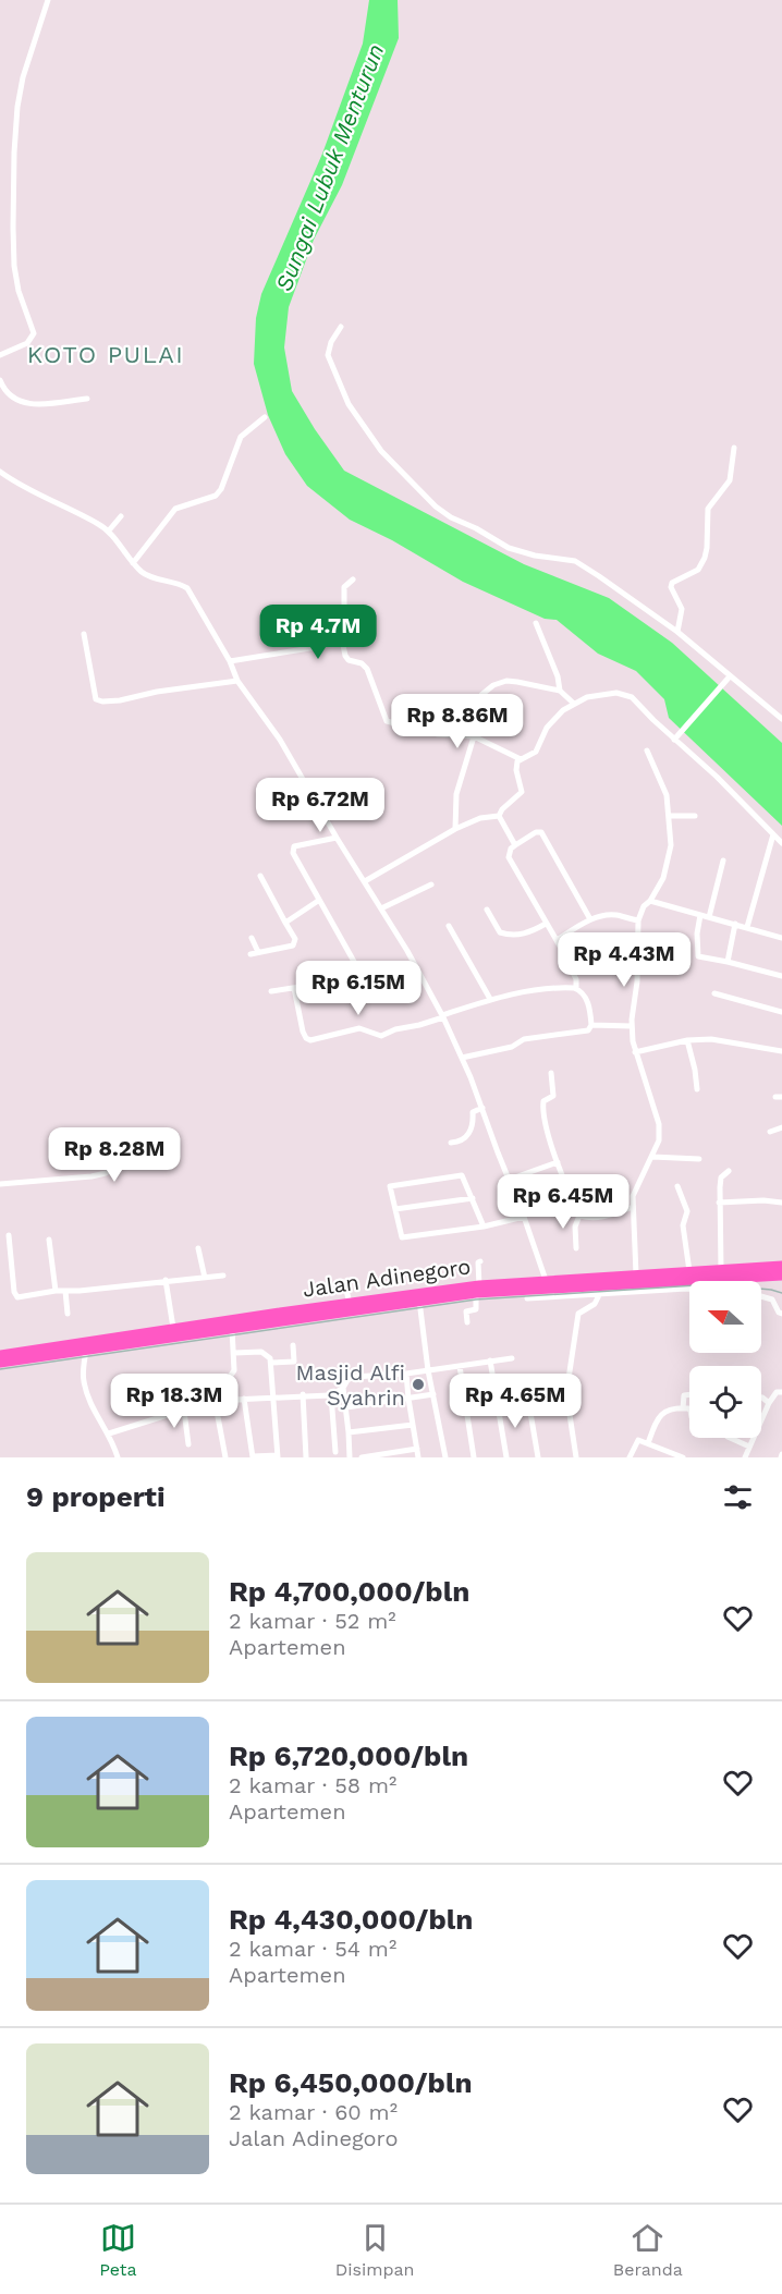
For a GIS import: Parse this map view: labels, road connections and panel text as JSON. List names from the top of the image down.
{
  "streets": {
    "highway": ["Jalan Adinegoro"]
  },
  "districts": ["KOTO PULAI"],
  "water": ["Sungai Lubuk Menturun"],
  "places": ["Masjid Alfi Syahrin"],
  "north": "left",
  "page": {
    "price": [
      "Rp 4.7M",
      "Rp 8.86M",
      "Rp 6.72M",
      "Rp 4.43M",
      "Rp 6.15M",
      "Rp 8.28M",
      "Rp 6.45M",
      "Rp 18.3M",
      "Rp 4.65M"
    ],
    "heading": "9 properti",
    "list": [
      {
        "name": "Rp 4,700,000/bln",
        "note": "2 kamar · 52 m² · Apartemen"
      },
      {
        "name": "Rp 6,720,000/bln",
        "note": "2 kamar · 58 m² · Apartemen"
      },
      {
        "name": "Rp 4,430,000/bln",
        "note": "2 kamar · 54 m² · Apartemen"
      },
      {
        "name": "Rp 6,450,000/bln",
        "note": "2 kamar · 60 m² · Jalan Adinegoro"
      }
    ],
    "tabs": ["Peta", "Disimpan", "Beranda"]
  }
}
